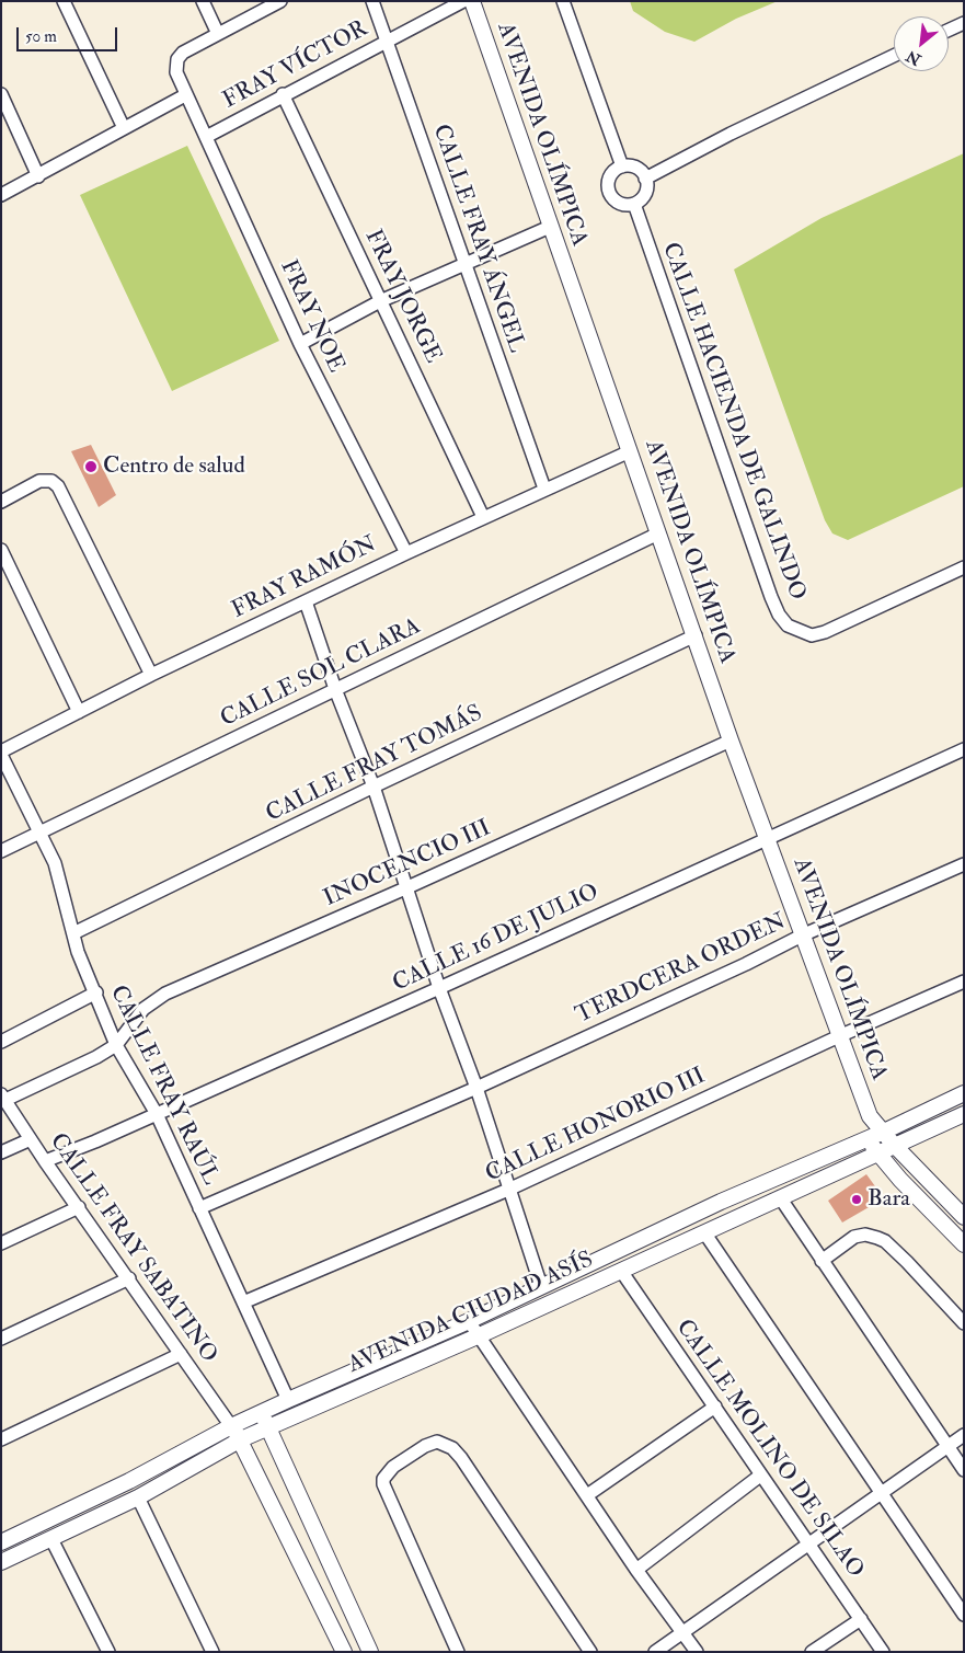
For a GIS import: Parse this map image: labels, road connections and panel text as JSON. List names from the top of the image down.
{
  "streets": {
    "street": [
      "FRAY VÍCTOR",
      "AVENIDA OLÍMPICA",
      "CALLE FRAY ÁNGEL",
      "FRAY JORGE",
      "FRAY NOE",
      "CALLE HACIENDA DE GALINDO",
      "FRAY RAMÓN",
      "CALLE SOL CLARA",
      "CALLE FRAY TOMÁS",
      "INOCENCIO III",
      "CALLE 16 DE JULIO",
      "TERDCERA ORDEN",
      "CALLE FRAY RAÚL",
      "CALLE HONORIO III",
      "CALLE FRAY SABATINO",
      "AVENIDA CIUDAD ASÍS",
      "CALLE MOLINO DE SILAO"
    ]
  },
  "crossings": [
    ["FRAY VÍCTOR", "CALLE FRAY ÁNGEL"],
    ["FRAY VÍCTOR", "FRAY JORGE"],
    ["FRAY VÍCTOR", "FRAY NOE"],
    ["AVENIDA OLÍMPICA", "FRAY RAMÓN"],
    ["AVENIDA OLÍMPICA", "CALLE SOL CLARA"],
    ["AVENIDA OLÍMPICA", "CALLE FRAY TOMÁS"],
    ["AVENIDA OLÍMPICA", "INOCENCIO III"],
    ["AVENIDA OLÍMPICA", "CALLE 16 DE JULIO"],
    ["AVENIDA OLÍMPICA", "TERDCERA ORDEN"],
    ["AVENIDA OLÍMPICA", "CALLE HONORIO III"],
    ["AVENIDA OLÍMPICA", "AVENIDA CIUDAD ASÍS"],
    ["CALLE FRAY ÁNGEL", "FRAY RAMÓN"],
    ["FRAY JORGE", "FRAY RAMÓN"],
    ["FRAY NOE", "FRAY RAMÓN"],
    ["FRAY RAMÓN", "CALLE FRAY RAÚL"],
    ["CALLE SOL CLARA", "CALLE FRAY RAÚL"],
    ["CALLE FRAY TOMÁS", "CALLE FRAY RAÚL"],
    ["INOCENCIO III", "CALLE FRAY RAÚL"],
    ["CALLE 16 DE JULIO", "CALLE FRAY RAÚL"],
    ["CALLE 16 DE JULIO", "CALLE FRAY SABATINO"],
    ["TERDCERA ORDEN", "CALLE FRAY RAÚL"],
    ["CALLE FRAY RAÚL", "CALLE HONORIO III"],
    ["CALLE FRAY RAÚL", "AVENIDA CIUDAD ASÍS"],
    ["CALLE FRAY SABATINO", "AVENIDA CIUDAD ASÍS"],
    ["AVENIDA CIUDAD ASÍS", "CALLE MOLINO DE SILAO"]
  ],
  "places": ["Centro de salud", "Bara"],
  "scale_bar": "50 m",
  "north": "bottom left"
}
